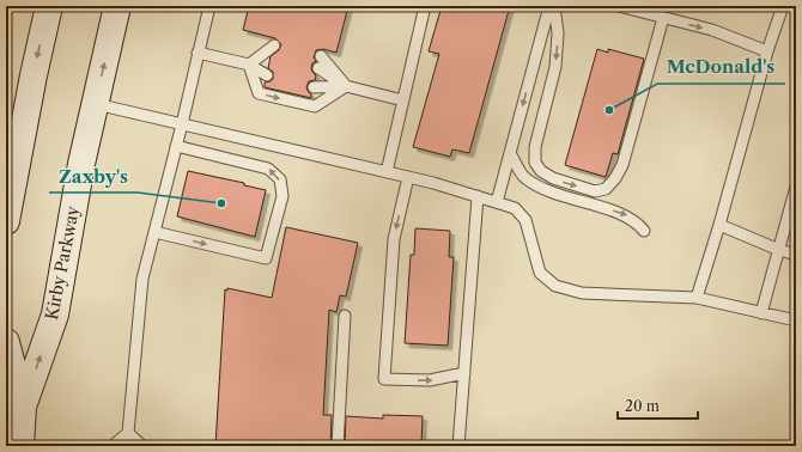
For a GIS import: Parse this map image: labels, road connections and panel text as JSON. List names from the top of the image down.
{
  "streets": {
    "main road": ["Kirby Parkway"]
  },
  "places": ["McDonald's", "Zaxby's"],
  "scale_bar": "20 m"
}
